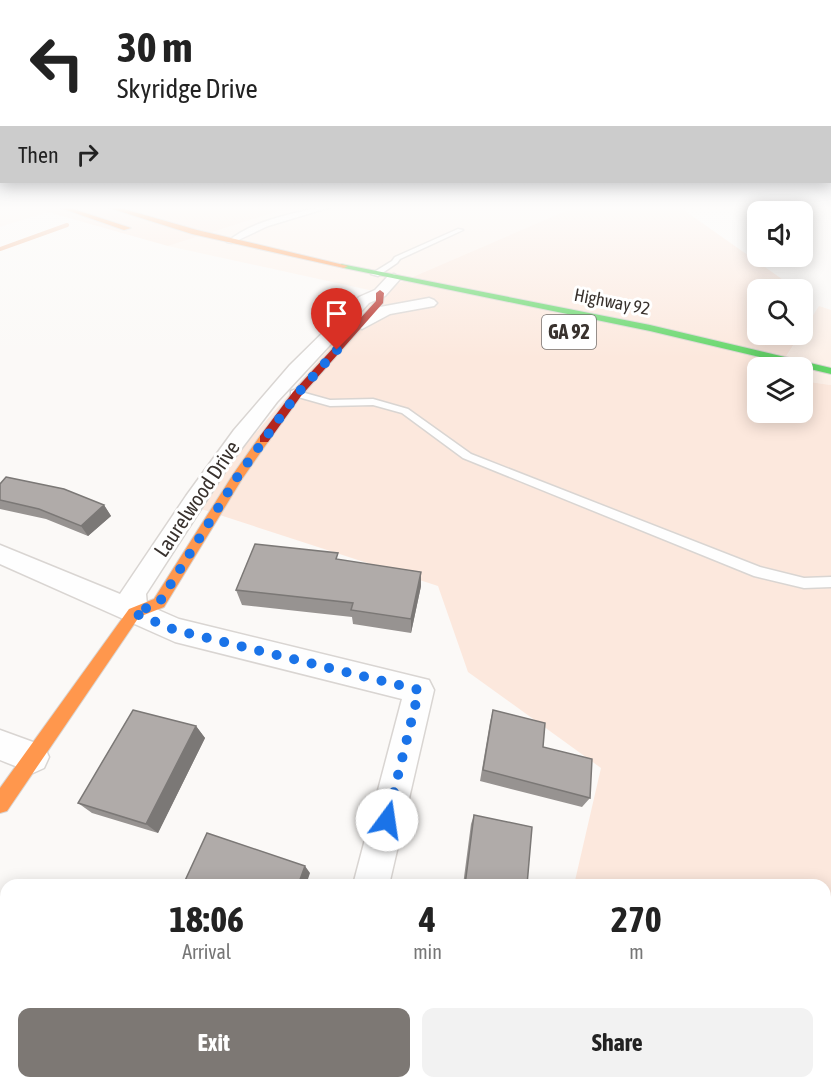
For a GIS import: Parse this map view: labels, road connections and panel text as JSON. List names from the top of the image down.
{
  "streets": {
    "main road": ["Highway 92", "GA 92", "Laurelwood Drive"]
  },
  "crossings": [
    ["Highway 92", "Laurelwood Drive"]
  ],
  "page": {
    "turn": ["30 m", "Skyridge Drive"],
    "then": "Then",
    "eta": [
      "18:06",
      "Arrival",
      "4",
      "min",
      "270",
      "m"
    ],
    "buttons": ["Exit", "Share"]
  }
}
